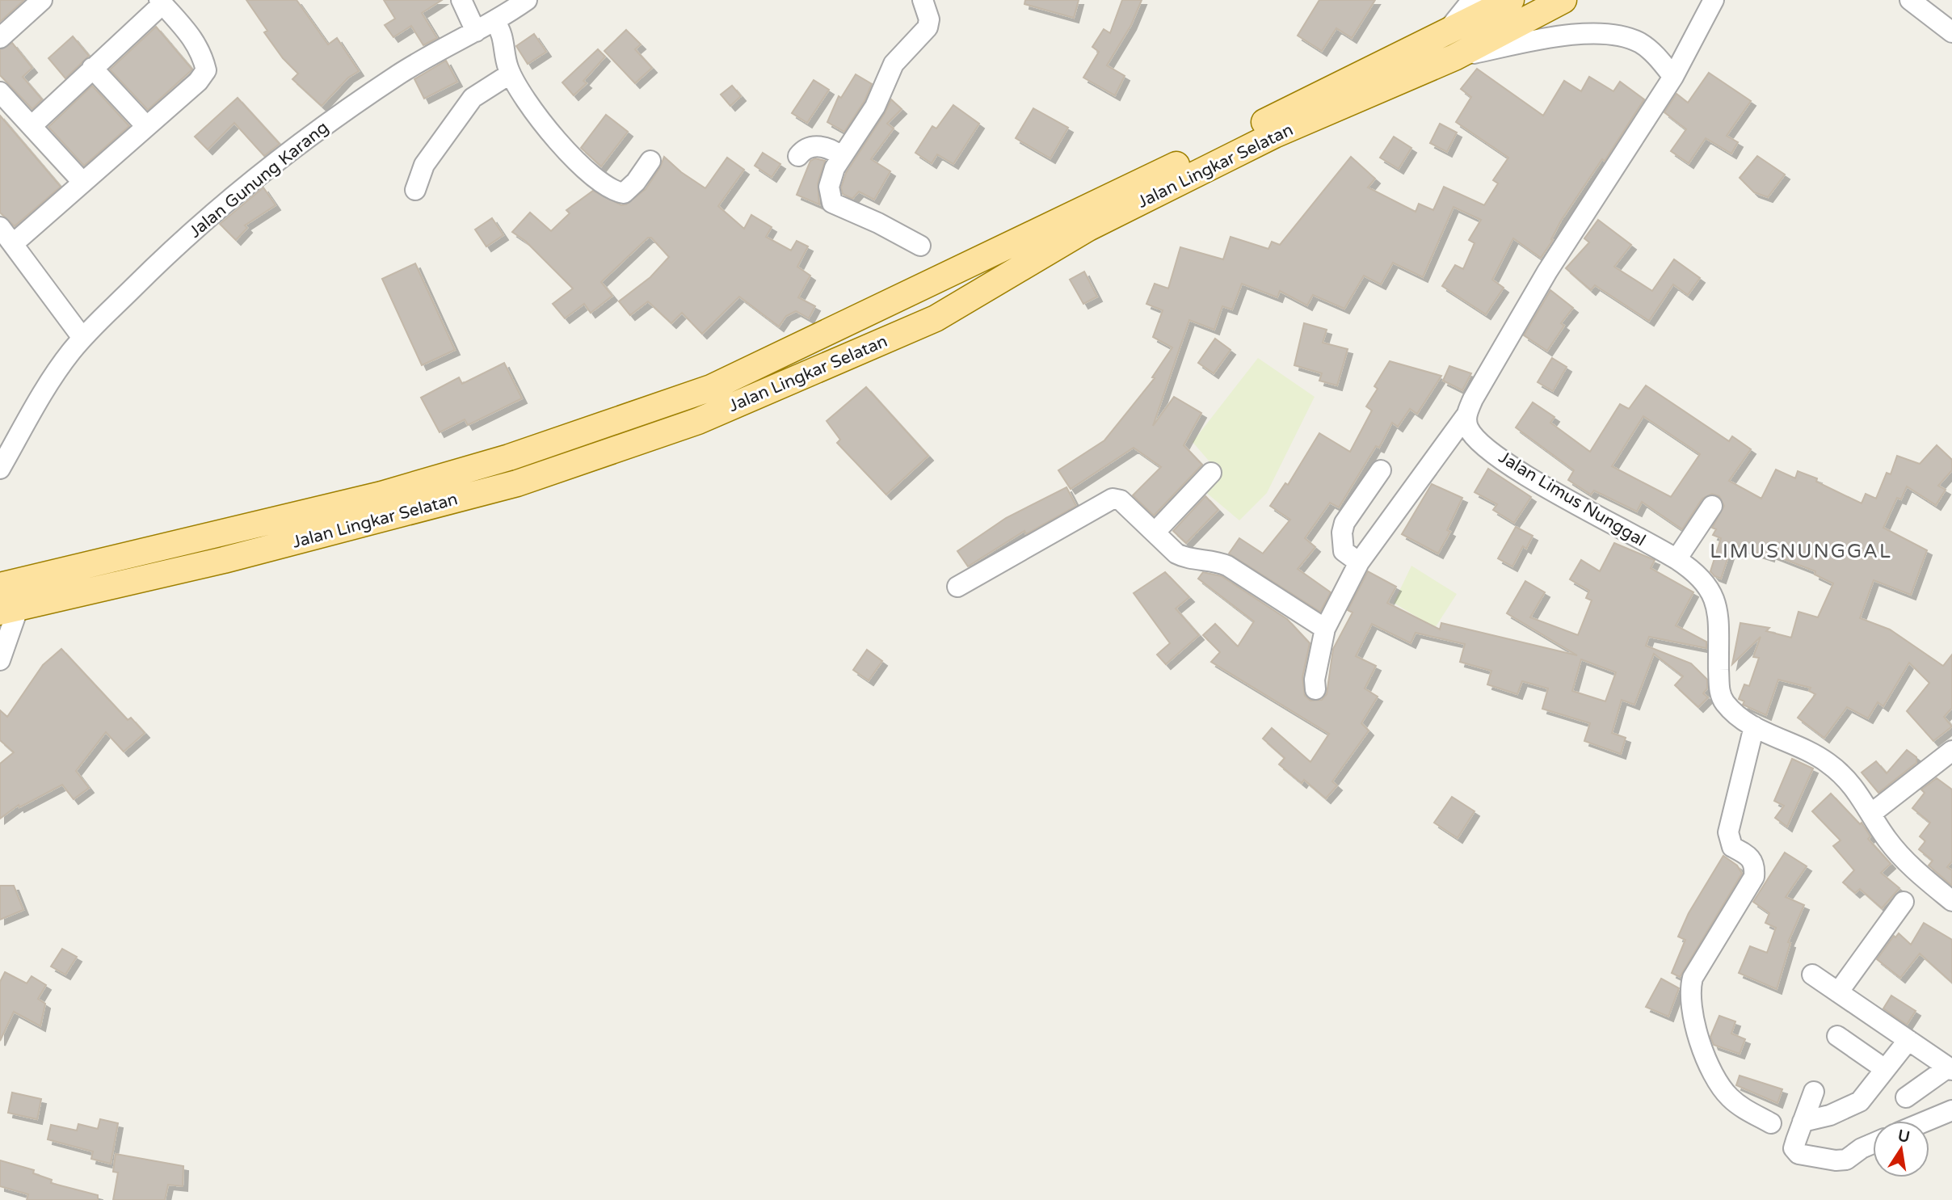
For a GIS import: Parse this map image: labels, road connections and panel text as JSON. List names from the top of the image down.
{
  "streets": {
    "main road": ["Jalan Lingkar Selatan"],
    "street": ["Jalan Gunung Karang", "Jalan Limus Nunggal"]
  },
  "districts": ["LIMUSNUNGGAL"],
  "north": "top"
}
